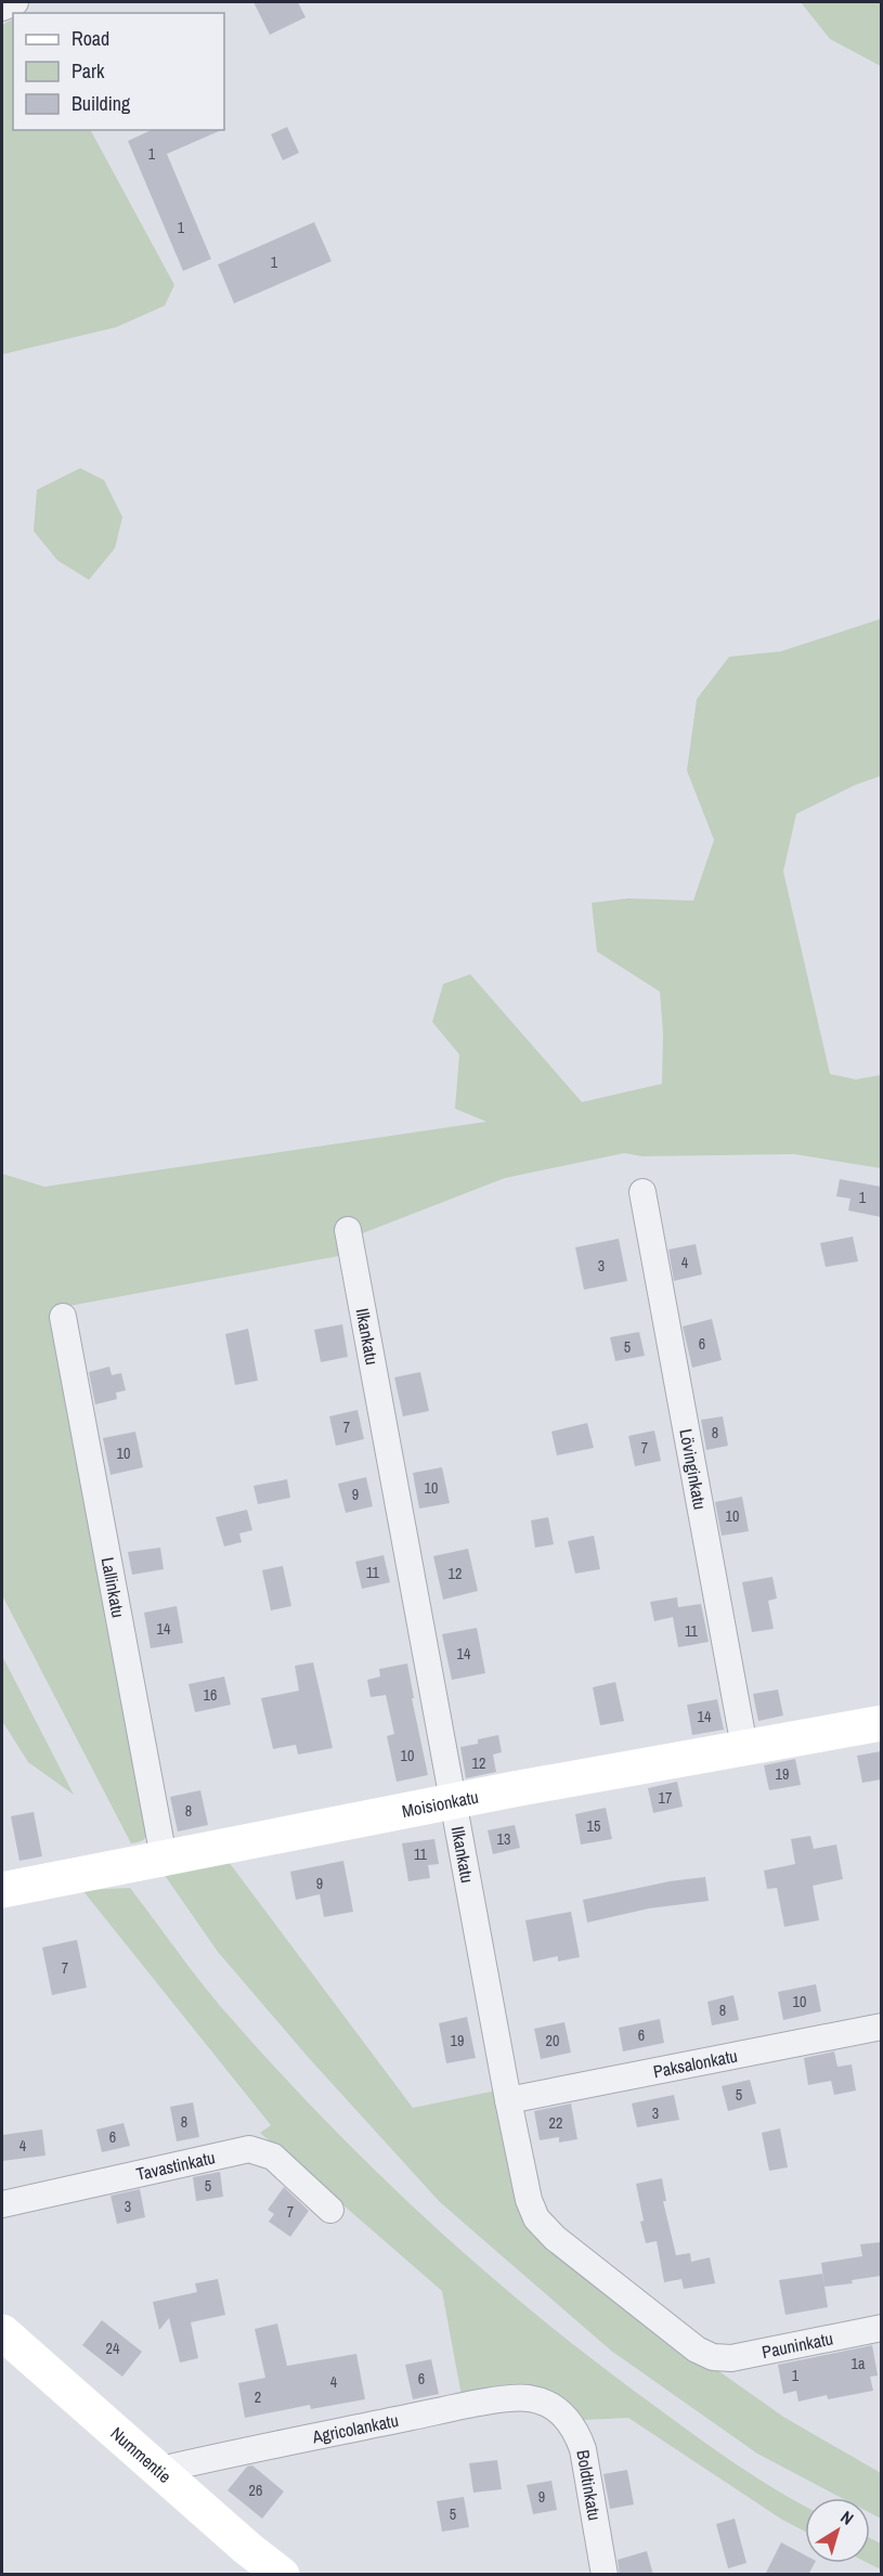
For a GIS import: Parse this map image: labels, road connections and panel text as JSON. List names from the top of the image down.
{
  "streets": {
    "street": [
      "Ilkankatu",
      "Lövinginkatu",
      "Lallinkatu",
      "Moisionkatu",
      "Paksalonkatu",
      "Tavastinkatu",
      "Pauninkatu",
      "Agricolankatu",
      "Nummentie",
      "Boldtinkatu"
    ]
  },
  "crossings": [
    ["Ilkankatu", "Moisionkatu"],
    ["Ilkankatu", "Paksalonkatu"],
    ["Ilkankatu", "Pauninkatu"],
    ["Lövinginkatu", "Moisionkatu"],
    ["Lallinkatu", "Moisionkatu"],
    ["Agricolankatu", "Nummentie"],
    ["Agricolankatu", "Boldtinkatu"]
  ],
  "house_numbers": [
    "1",
    "1",
    "1",
    "1",
    "4",
    "3",
    "6",
    "5",
    "7",
    "8",
    "7",
    "10",
    "10",
    "9",
    "10",
    "11",
    "12",
    "14",
    "11",
    "14",
    "16",
    "14",
    "10",
    "12",
    "19",
    "17",
    "8",
    "15",
    "13",
    "11",
    "9",
    "7",
    "10",
    "8",
    "6",
    "19",
    "20",
    "5",
    "3",
    "8",
    "22",
    "6",
    "4",
    "5",
    "3",
    "7",
    "24",
    "1a",
    "1",
    "6",
    "4",
    "2",
    "26",
    "9",
    "5"
  ],
  "legend": ["Road", "Park", "Building"],
  "north": "top right"
}
